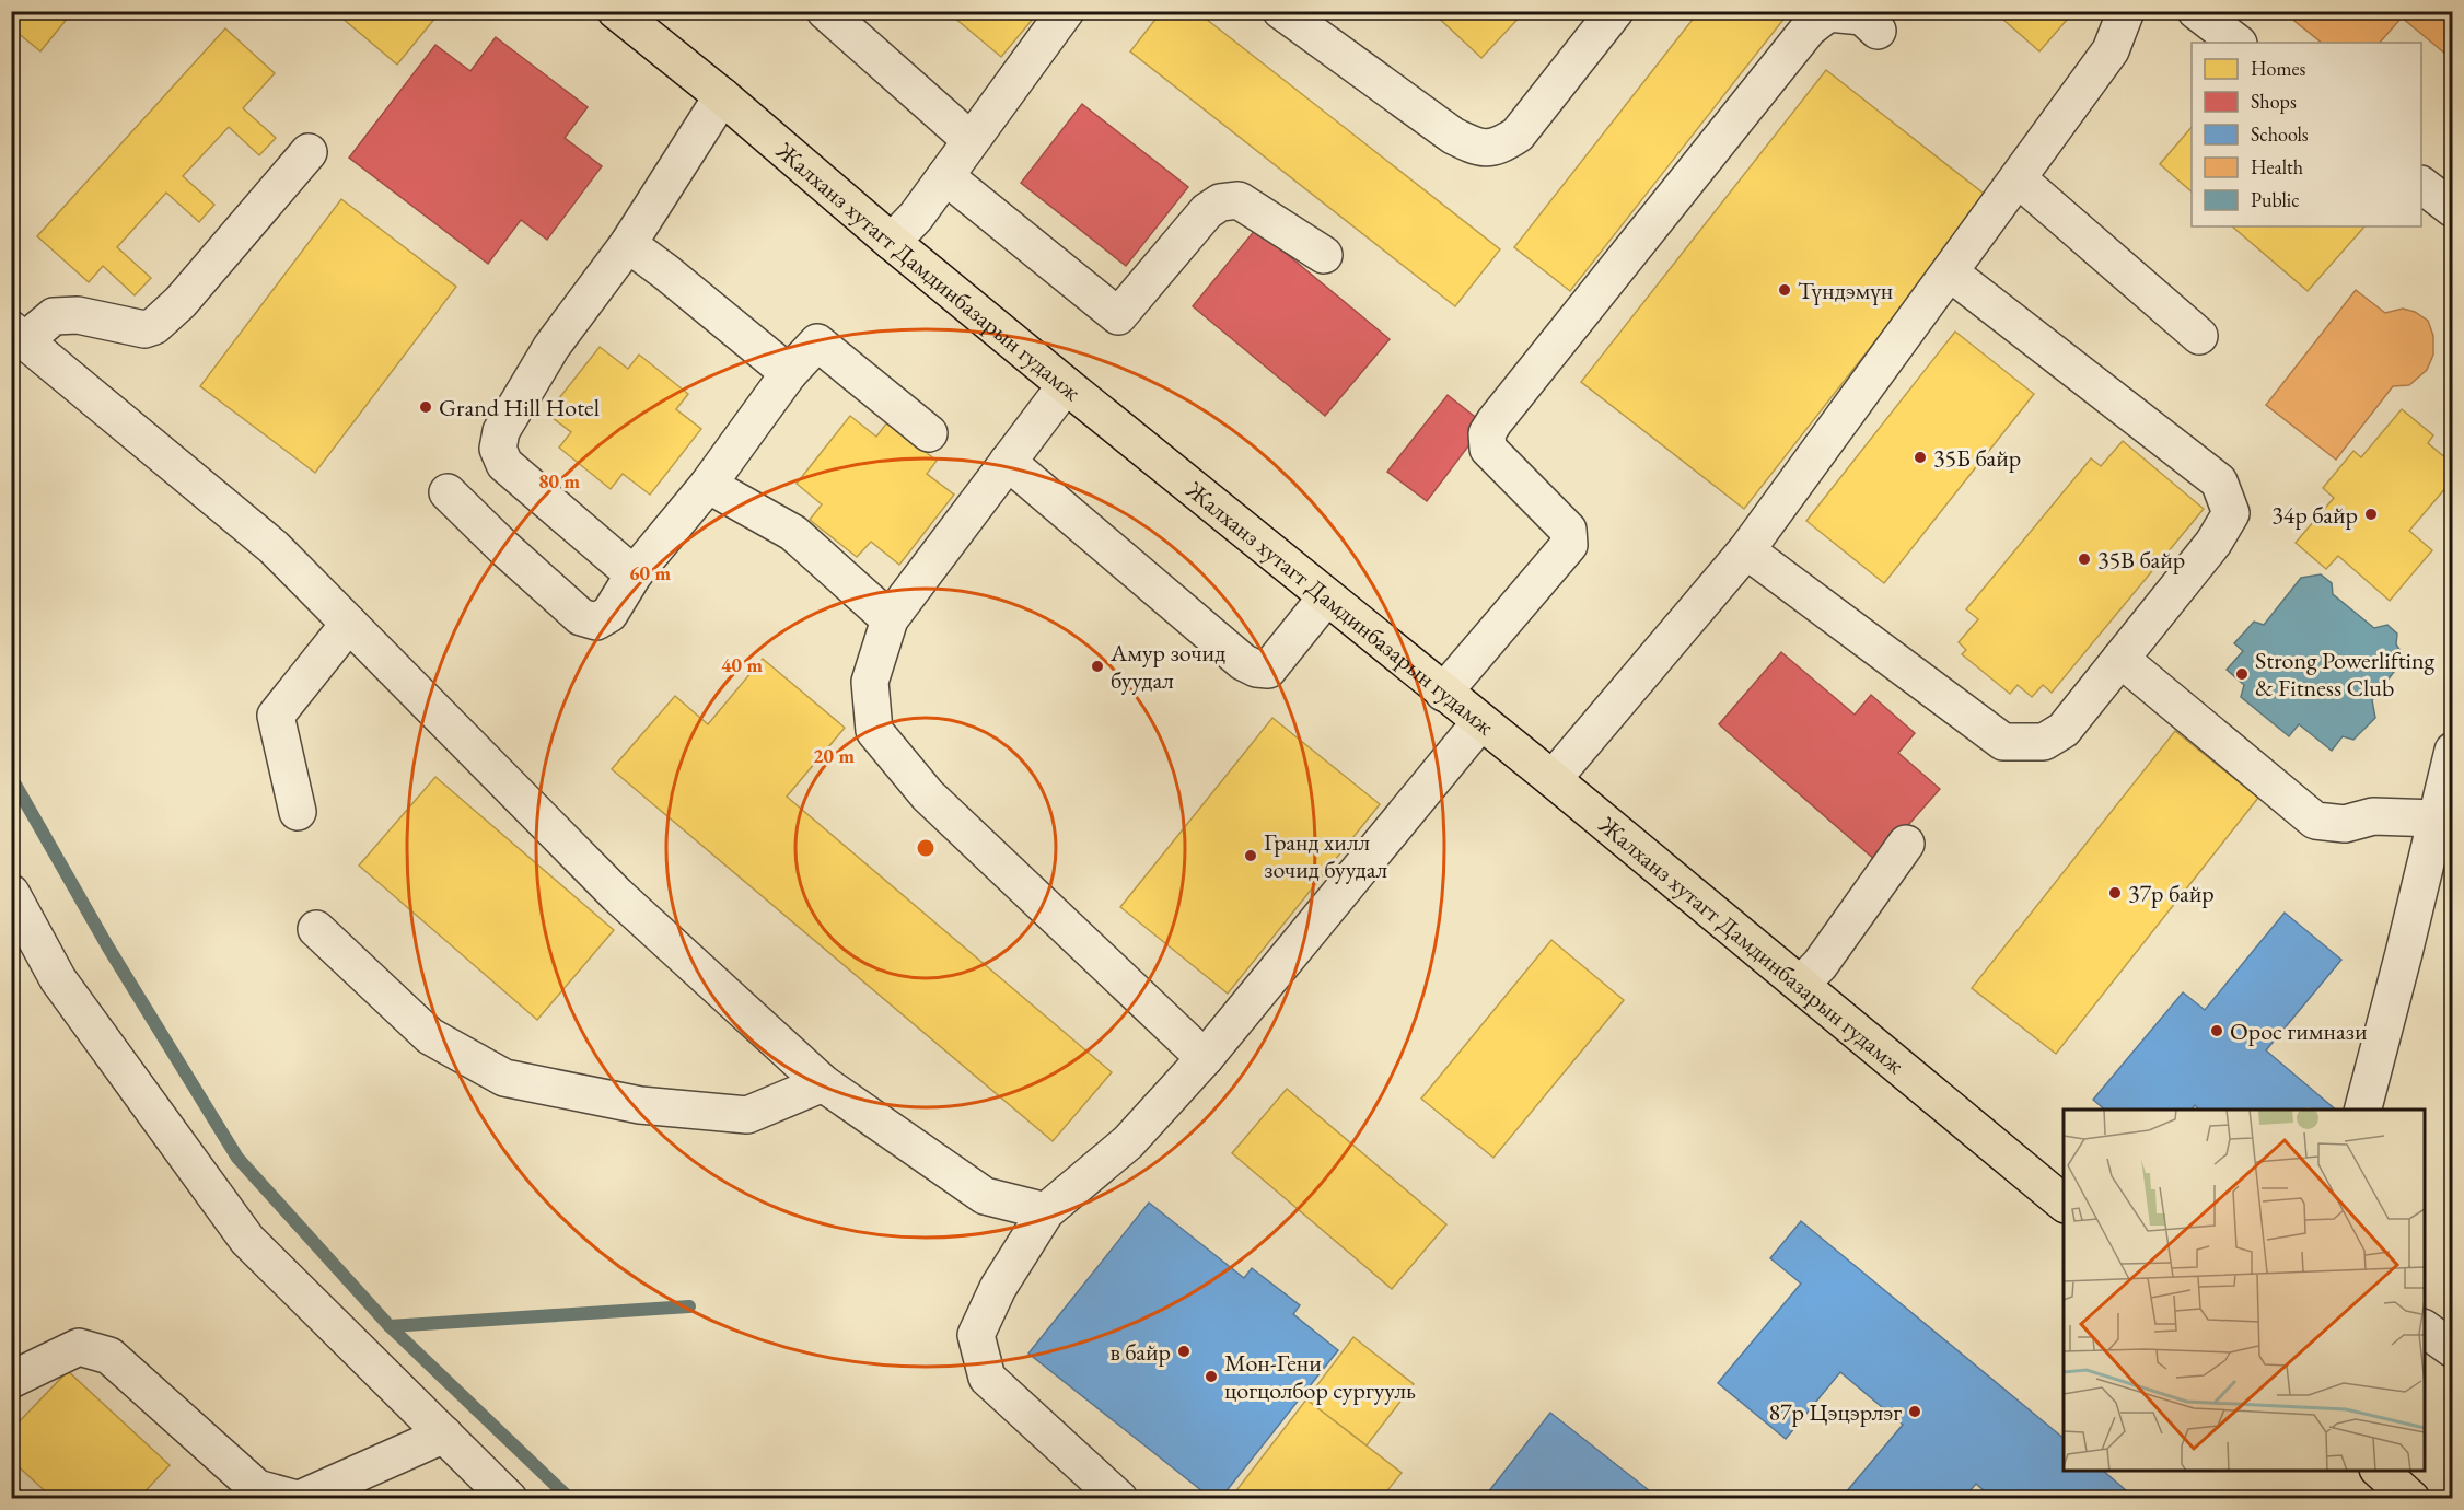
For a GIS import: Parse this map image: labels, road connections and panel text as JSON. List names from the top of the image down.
{
  "streets": {
    "main road": ["Жалханз хутагт Дамдинбазарын гудамж"]
  },
  "places": [
    "Түндэмүн",
    "Grand Hill Hotel",
    "35Б байр",
    "34р байр",
    "35В байр",
    "Амур зочид буудал",
    "Strong Powerlifting & Fitness Club",
    "Гранд хилл зочид буудал",
    "37р байр",
    "Орос гимнази",
    "в байр",
    "Мон-Гени цогцолбор сургууль",
    "87р Цэцэрлэг"
  ],
  "legend": [
    "Homes",
    "Shops",
    "Schools",
    "Health",
    "Public"
  ],
  "rings": [
    "80 m",
    "60 m",
    "40 m",
    "20 m"
  ]
}
